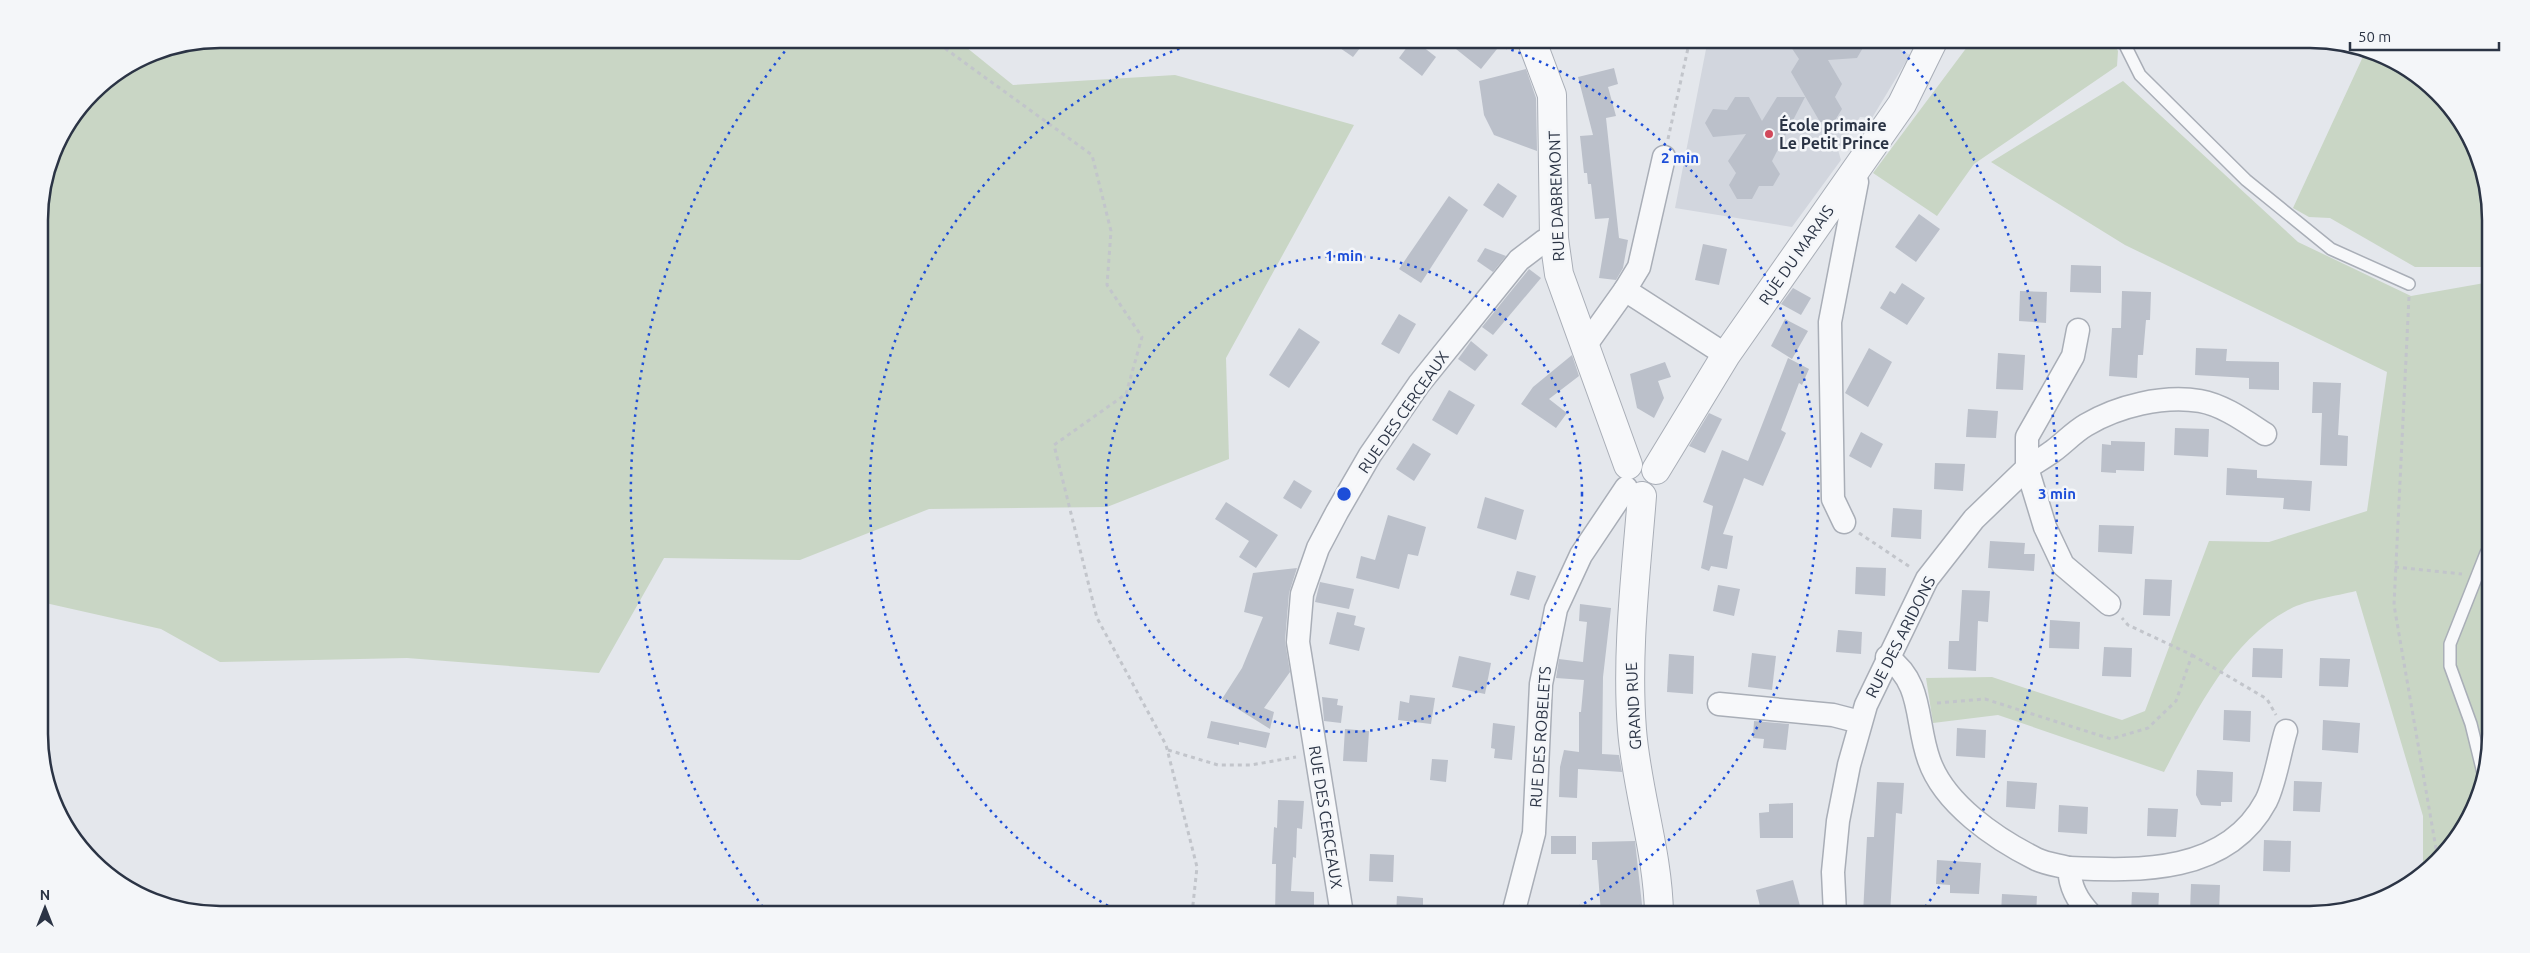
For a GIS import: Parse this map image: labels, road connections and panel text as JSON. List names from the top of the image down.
{
  "streets": {
    "street": [
      "RUE DABREMONT",
      "RUE DU MARAIS",
      "RUE DES CERCEAUX",
      "RUE DES ARIDONS",
      "GRAND RUE",
      "RUE DES ROBELETS"
    ]
  },
  "crossings": [
    ["RUE DABREMONT", "RUE DU MARAIS"],
    ["RUE DABREMONT", "RUE DES CERCEAUX"],
    ["RUE DABREMONT", "GRAND RUE"],
    ["RUE DABREMONT", "RUE DES ROBELETS"],
    ["RUE DU MARAIS", "GRAND RUE"],
    ["RUE DU MARAIS", "RUE DES ROBELETS"],
    ["GRAND RUE", "RUE DES ROBELETS"]
  ],
  "places": ["École primaire Le Petit Prince"],
  "scale_bar": "50 m",
  "north": "top",
  "rings": ["2 min", "1 min", "3 min"]
}
